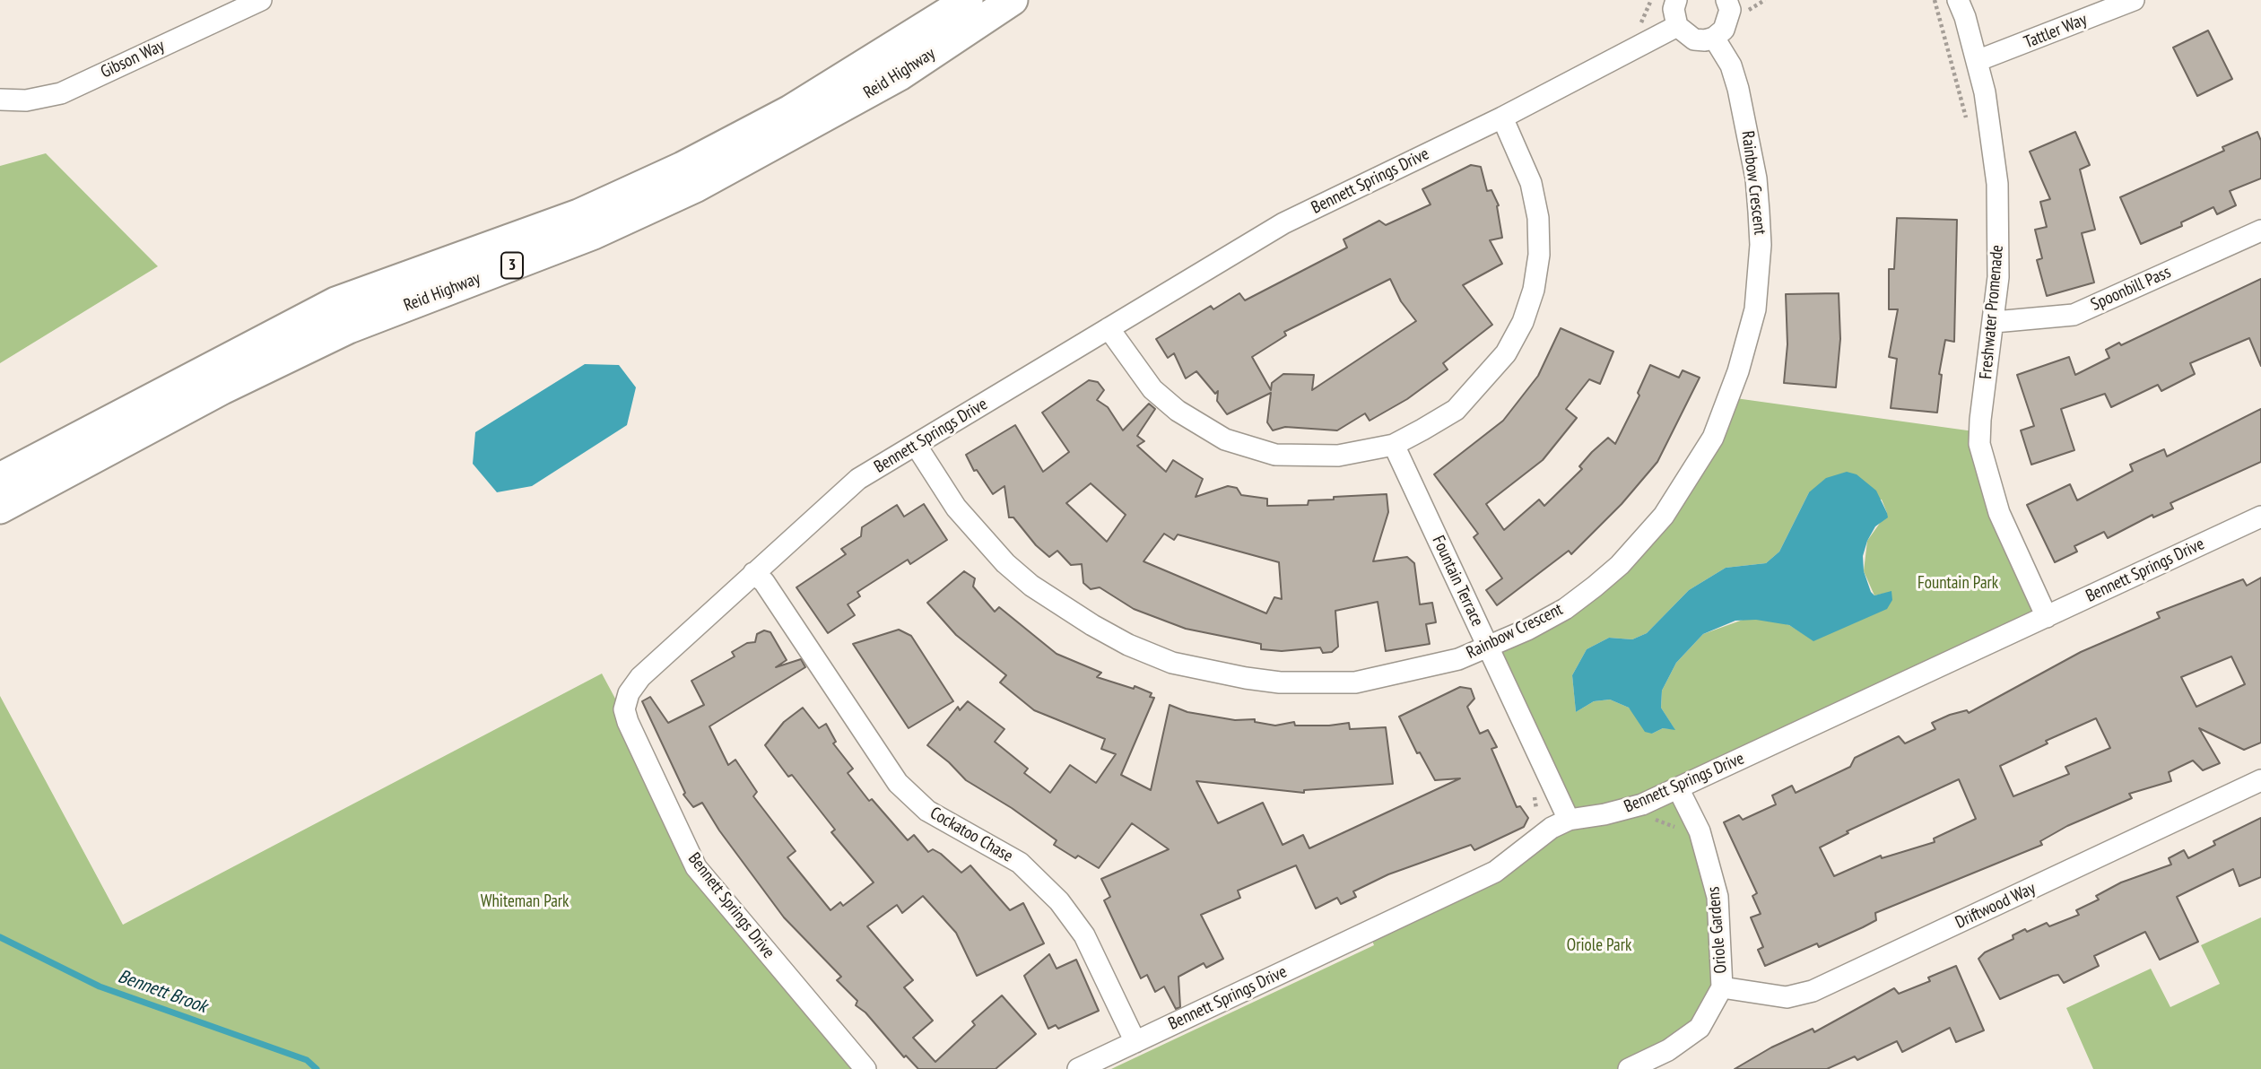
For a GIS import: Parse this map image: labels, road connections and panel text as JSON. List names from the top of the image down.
{
  "streets": {
    "highway": ["Reid Highway", "3"],
    "street": [
      "Tattler Way",
      "Gibson Way",
      "Bennett Springs Drive",
      "Rainbow Crescent",
      "Spoonbill Pass",
      "Freshwater Promenade",
      "Fountain Terrace",
      "Cockatoo Chase",
      "Driftwood Way",
      "Oriole Gardens"
    ]
  },
  "crossings": [
    ["Tattler Way", "Freshwater Promenade"],
    ["Bennett Springs Drive", "Rainbow Crescent"],
    ["Bennett Springs Drive", "Freshwater Promenade"],
    ["Bennett Springs Drive", "Fountain Terrace"],
    ["Bennett Springs Drive", "Cockatoo Chase"],
    ["Bennett Springs Drive", "Oriole Gardens"],
    ["Rainbow Crescent", "Fountain Terrace"],
    ["Spoonbill Pass", "Freshwater Promenade"],
    ["Driftwood Way", "Oriole Gardens"]
  ],
  "water": ["Bennett Brook"],
  "parks": ["Fountain Park", "Whiteman Park", "Oriole Park"]
}
